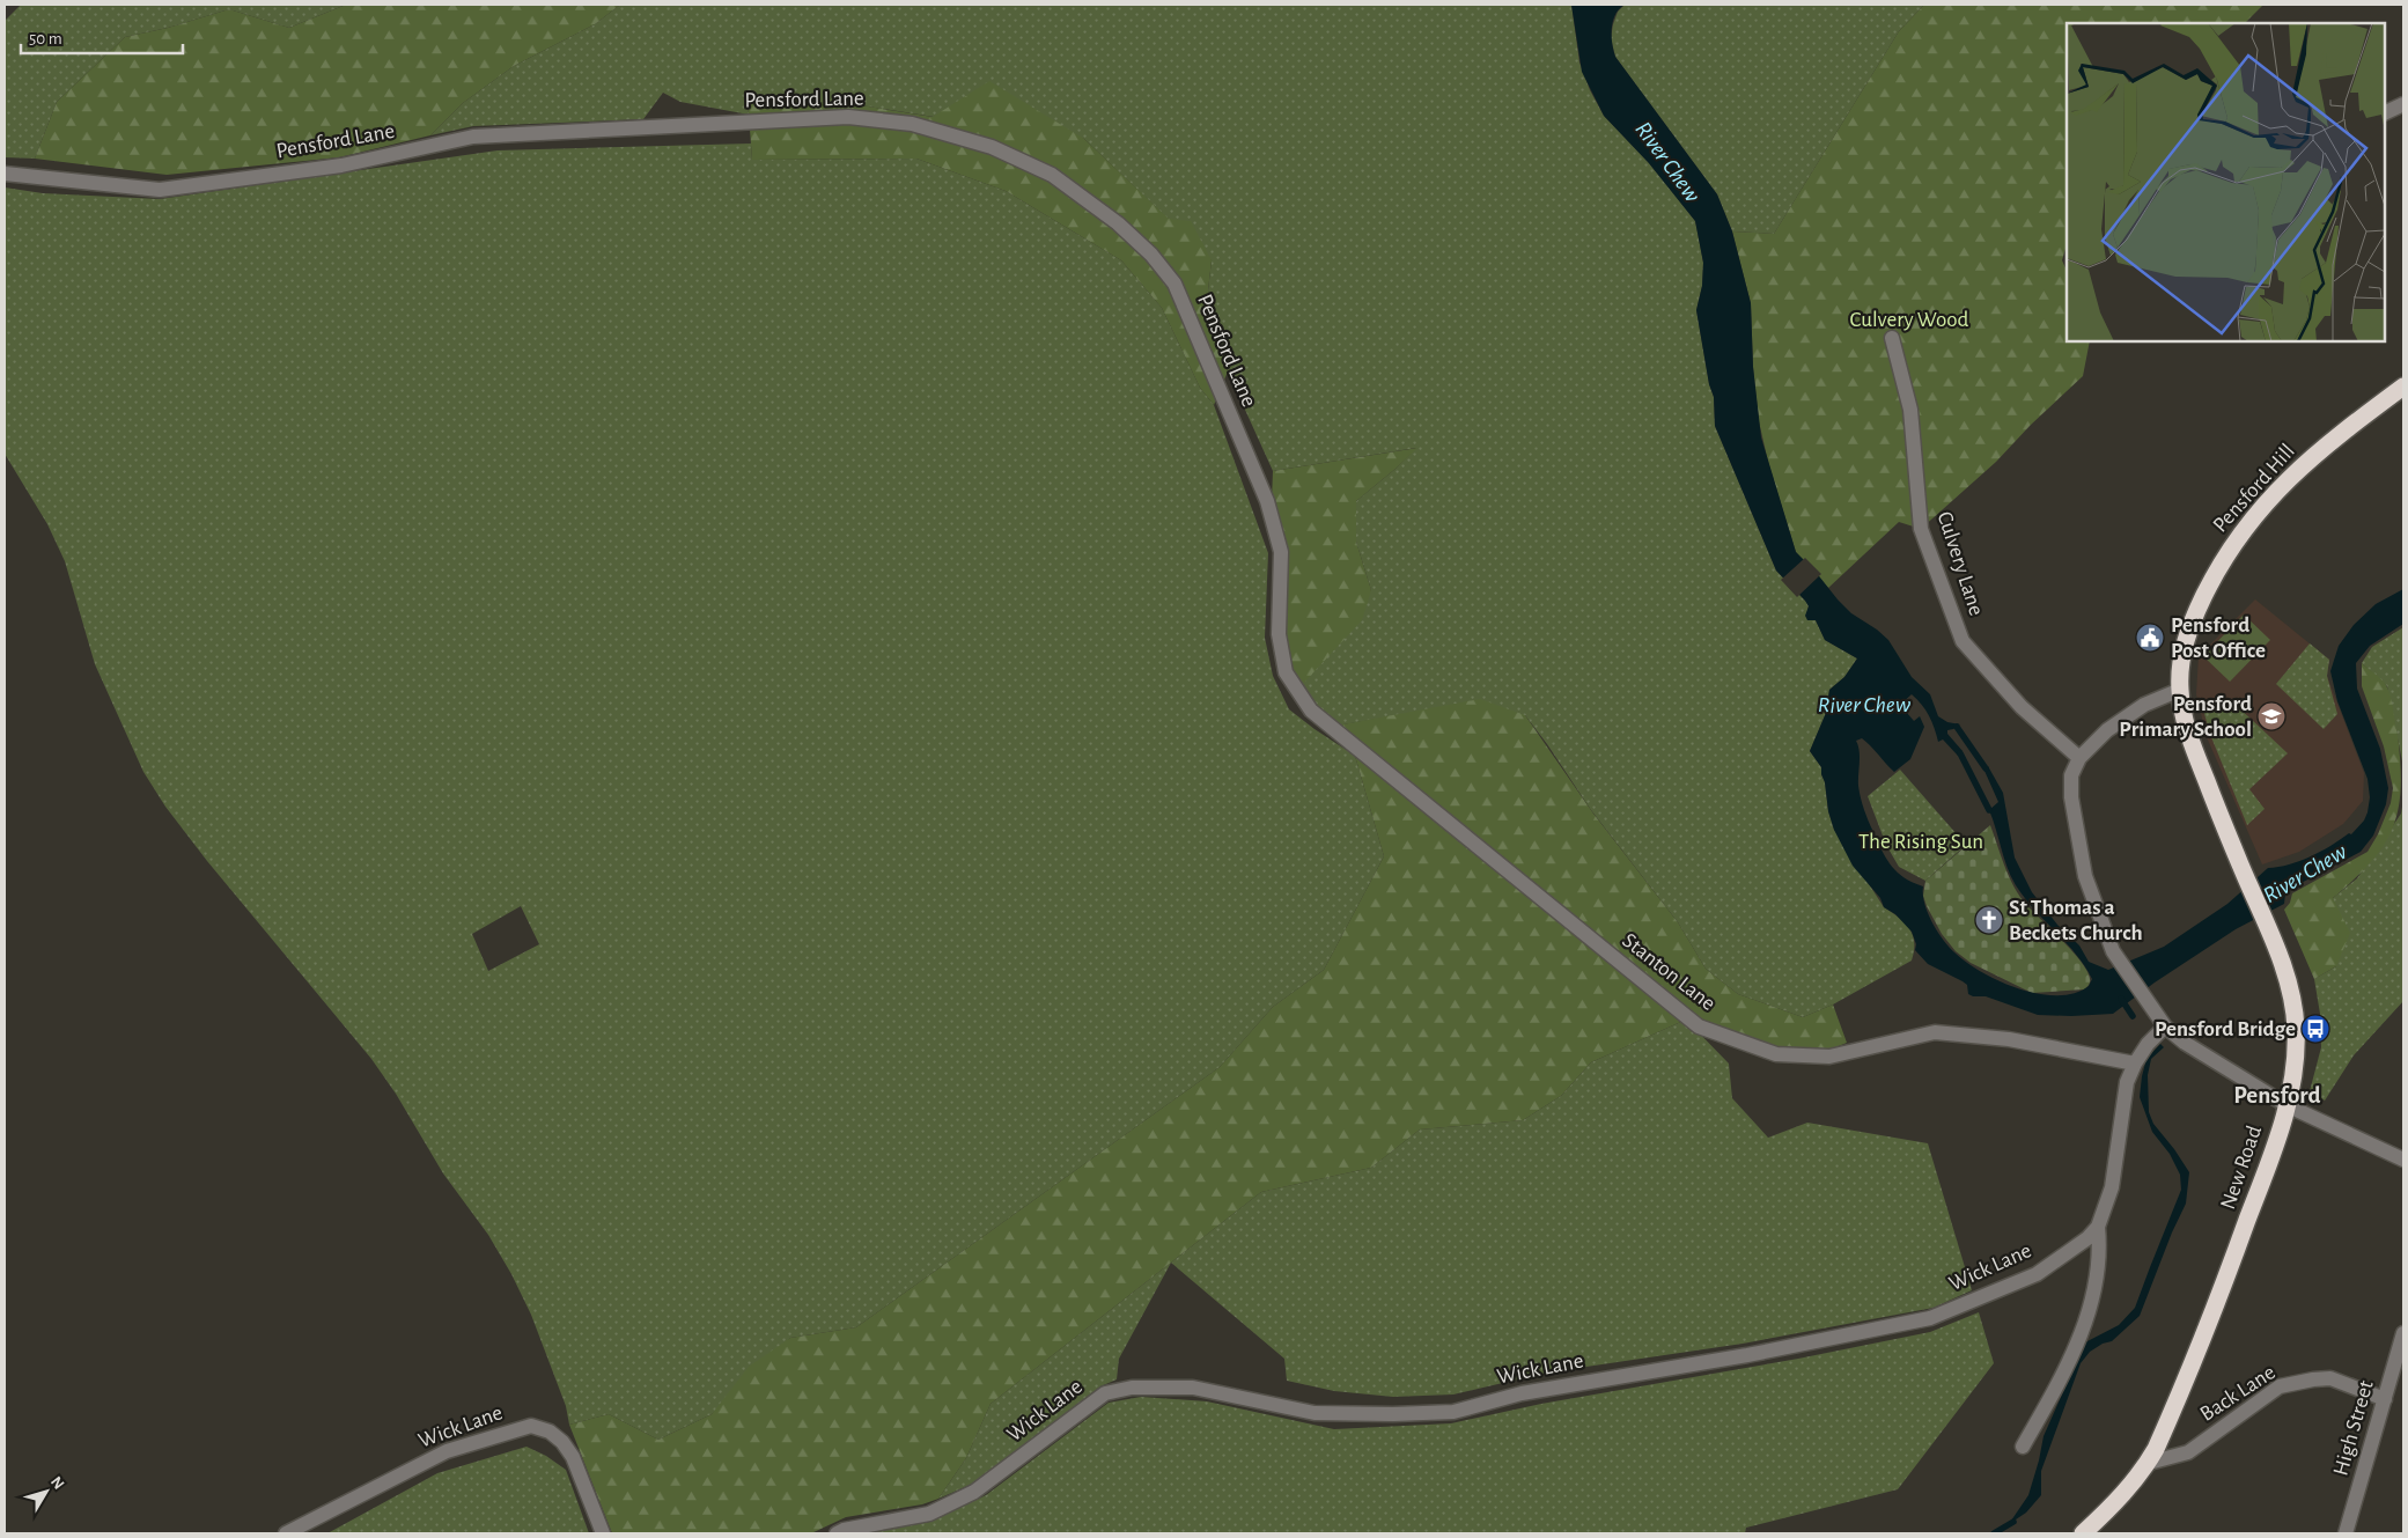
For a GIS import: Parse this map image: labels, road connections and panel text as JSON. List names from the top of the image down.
{
  "streets": {
    "highway": ["Pensford Hill", "New Road"],
    "street": [
      "Pensford Lane",
      "Culvery Lane",
      "Stanton Lane",
      "Wick Lane",
      "Back Lane",
      "High Street"
    ]
  },
  "crossings": [
    ["Pensford Lane", "Stanton Lane"],
    ["Pensford Hill", "New Road"],
    ["Stanton Lane", "Wick Lane"],
    ["New Road", "Back Lane"],
    ["Back Lane", "High Street"]
  ],
  "districts": ["Pensford"],
  "water": ["River Chew"],
  "parks": ["Culvery Wood", "The Rising Sun"],
  "places": {
    "public building": ["Pensford Post Office"],
    "school or university": ["Pensford Primary School"],
    "church": ["St Thomas a Beckets Church"],
    "bus stop": ["Pensford Bridge"]
  },
  "scale_bar": "50 m",
  "north": "top right"
}
